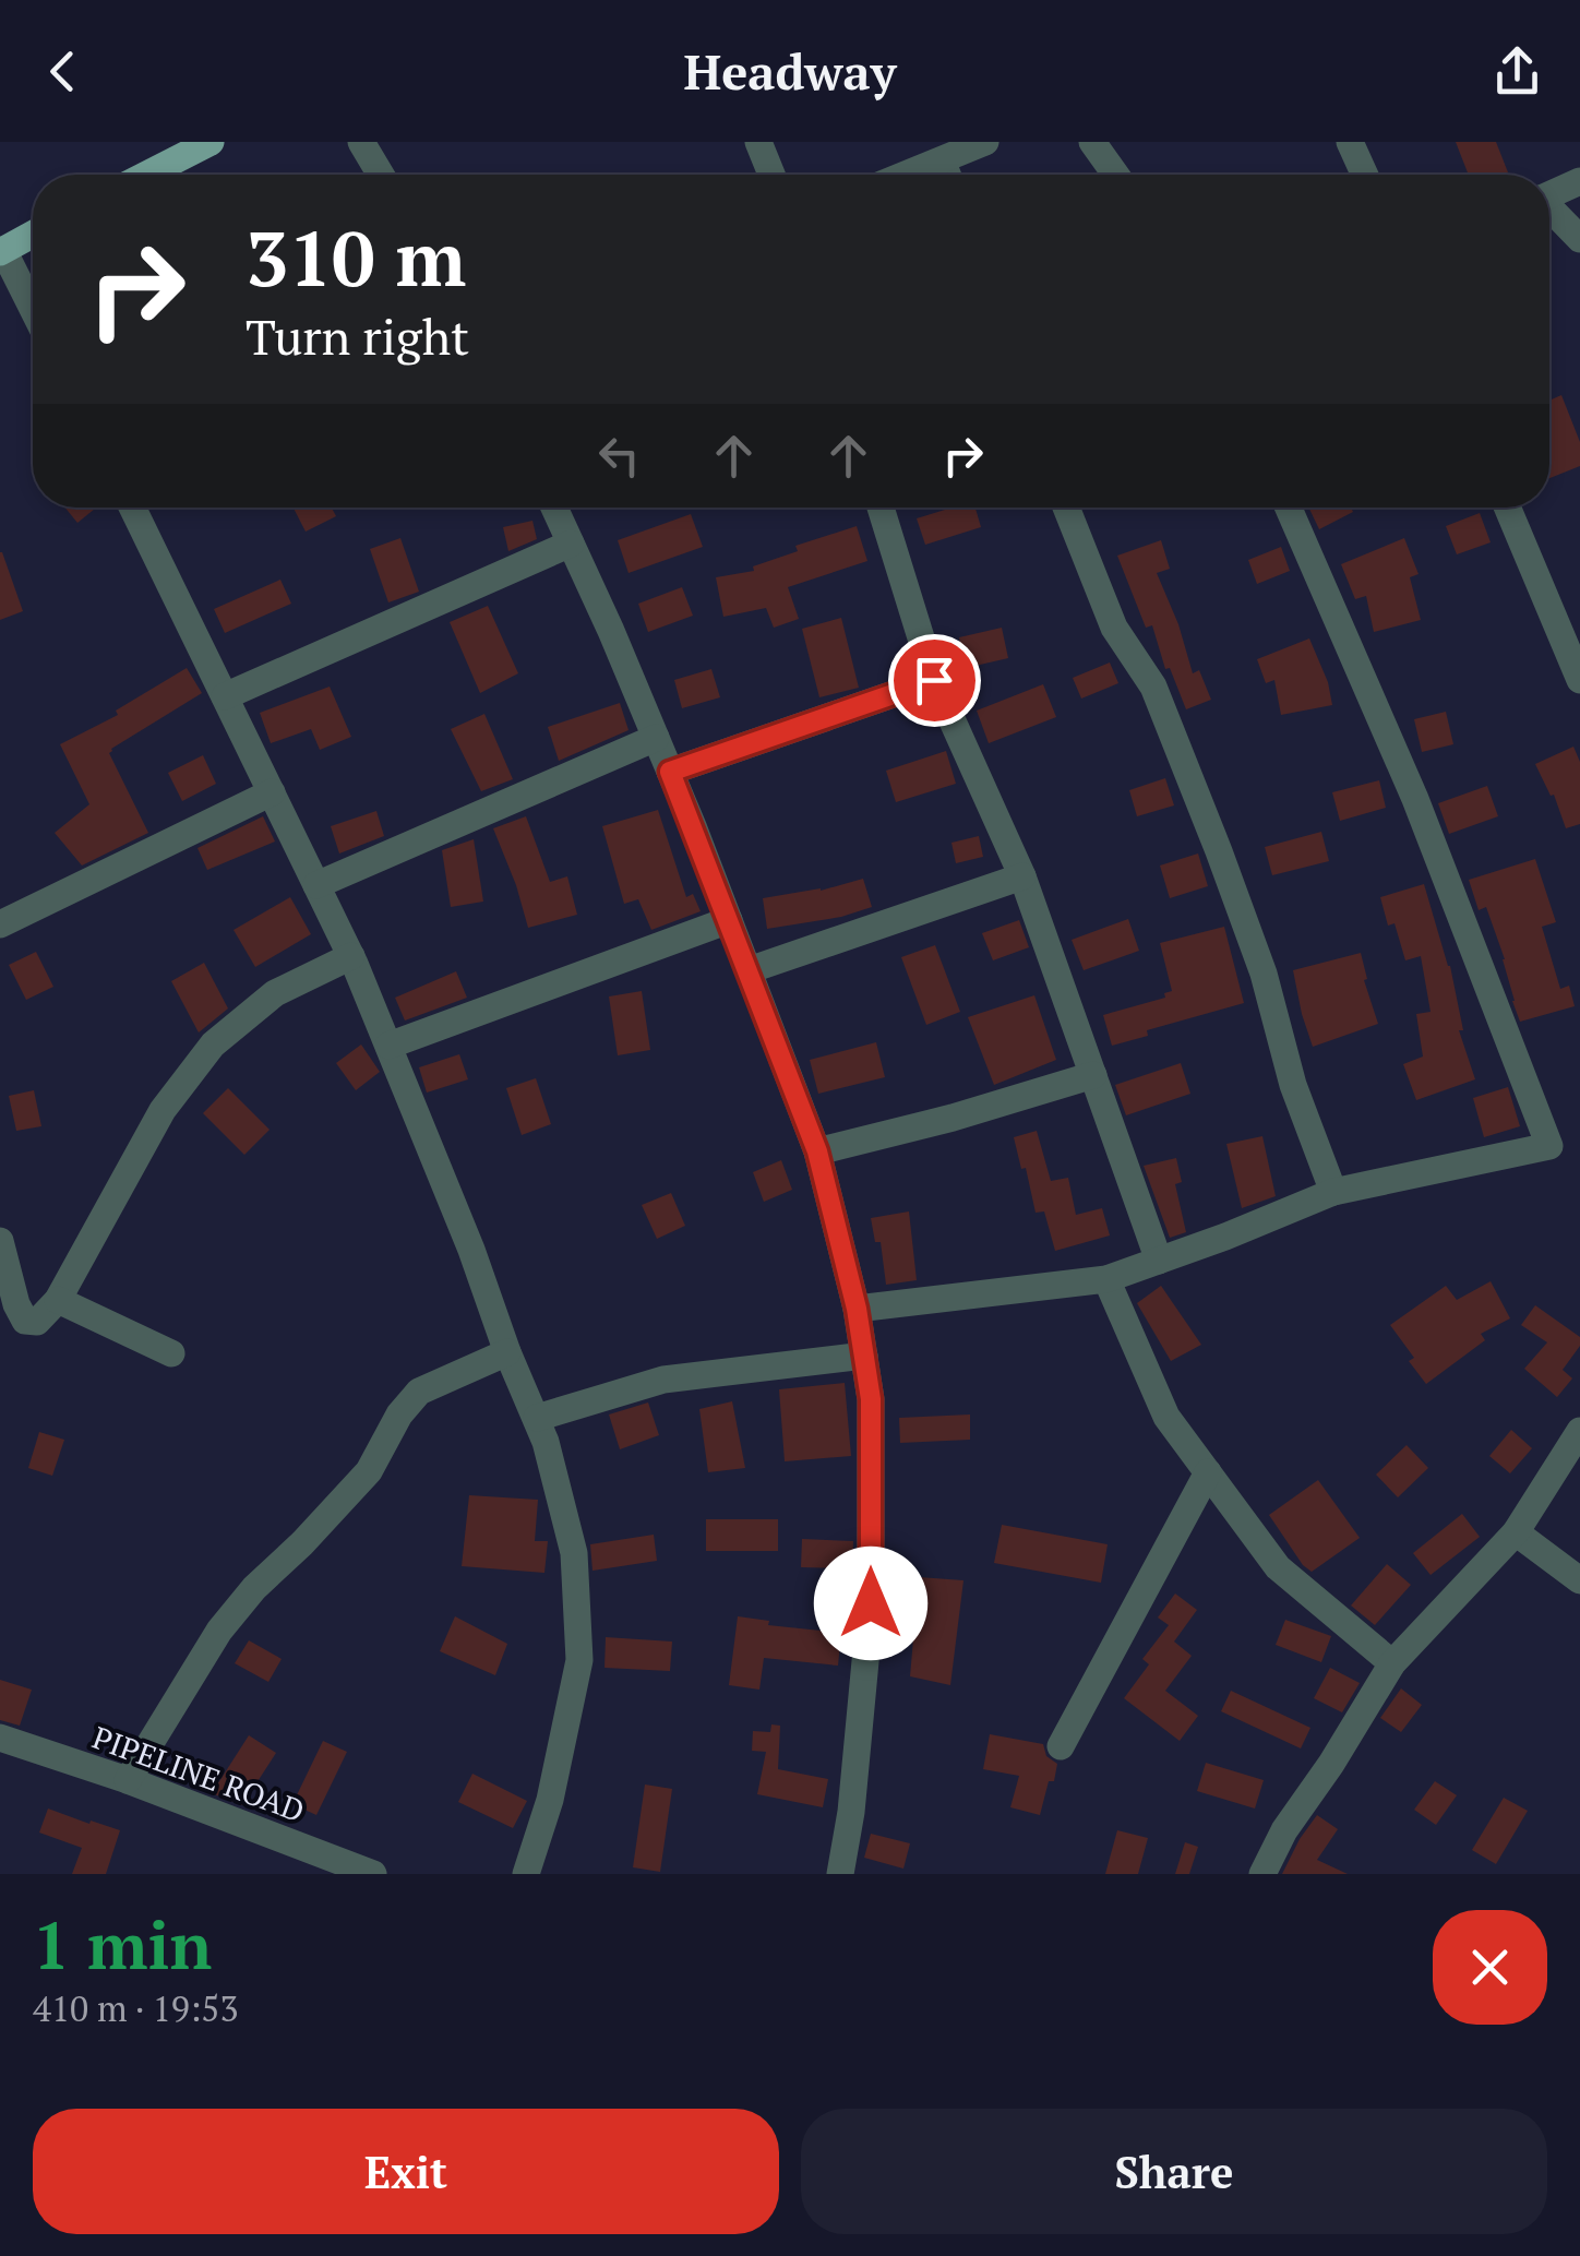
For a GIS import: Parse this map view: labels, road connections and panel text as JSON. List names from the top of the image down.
{
  "streets": {
    "street": ["PIPELINE ROAD"]
  },
  "page": {
    "header": "Headway",
    "turn": ["310 m", "Turn right"],
    "heading": ["1 min", "410 m · 19:53"],
    "buttons": ["Exit", "Share"]
  }
}
